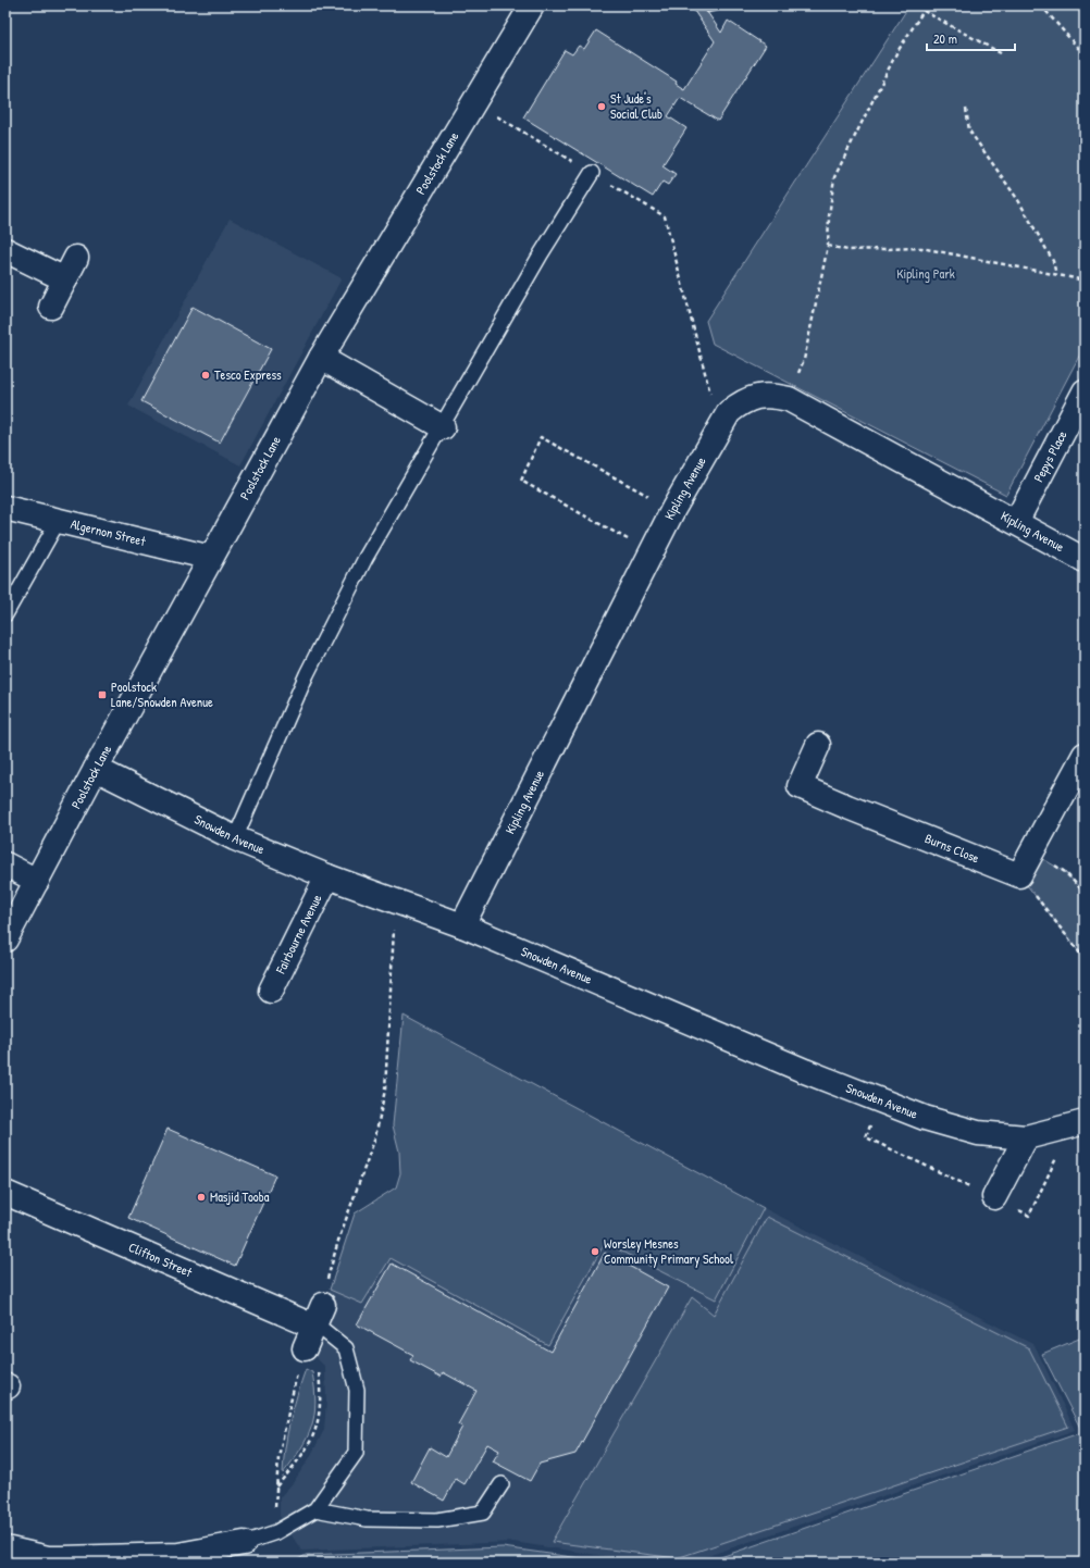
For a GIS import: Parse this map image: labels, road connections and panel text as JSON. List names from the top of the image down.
{
  "streets": {
    "street": [
      "Poolstock Lane",
      "Pepys Place",
      "Kipling Avenue",
      "Algernon Street",
      "Snowden Avenue",
      "Burns Close",
      "Fairbourne Avenue",
      "Clifton Street"
    ]
  },
  "crossings": [
    ["Poolstock Lane", "Algernon Street"],
    ["Poolstock Lane", "Snowden Avenue"],
    ["Pepys Place", "Kipling Avenue"],
    ["Kipling Avenue", "Snowden Avenue"],
    ["Snowden Avenue", "Fairbourne Avenue"]
  ],
  "parks": ["Kipling Park"],
  "places": {
    "other": [
      "St Jude's Social Club",
      "Tesco Express",
      "Masjid Tooba",
      "Worsley Mesnes Community Primary School"
    ],
    "transit": ["Poolstock Lane/Snowden Avenue"]
  },
  "scale_bar": "20 m"
}
